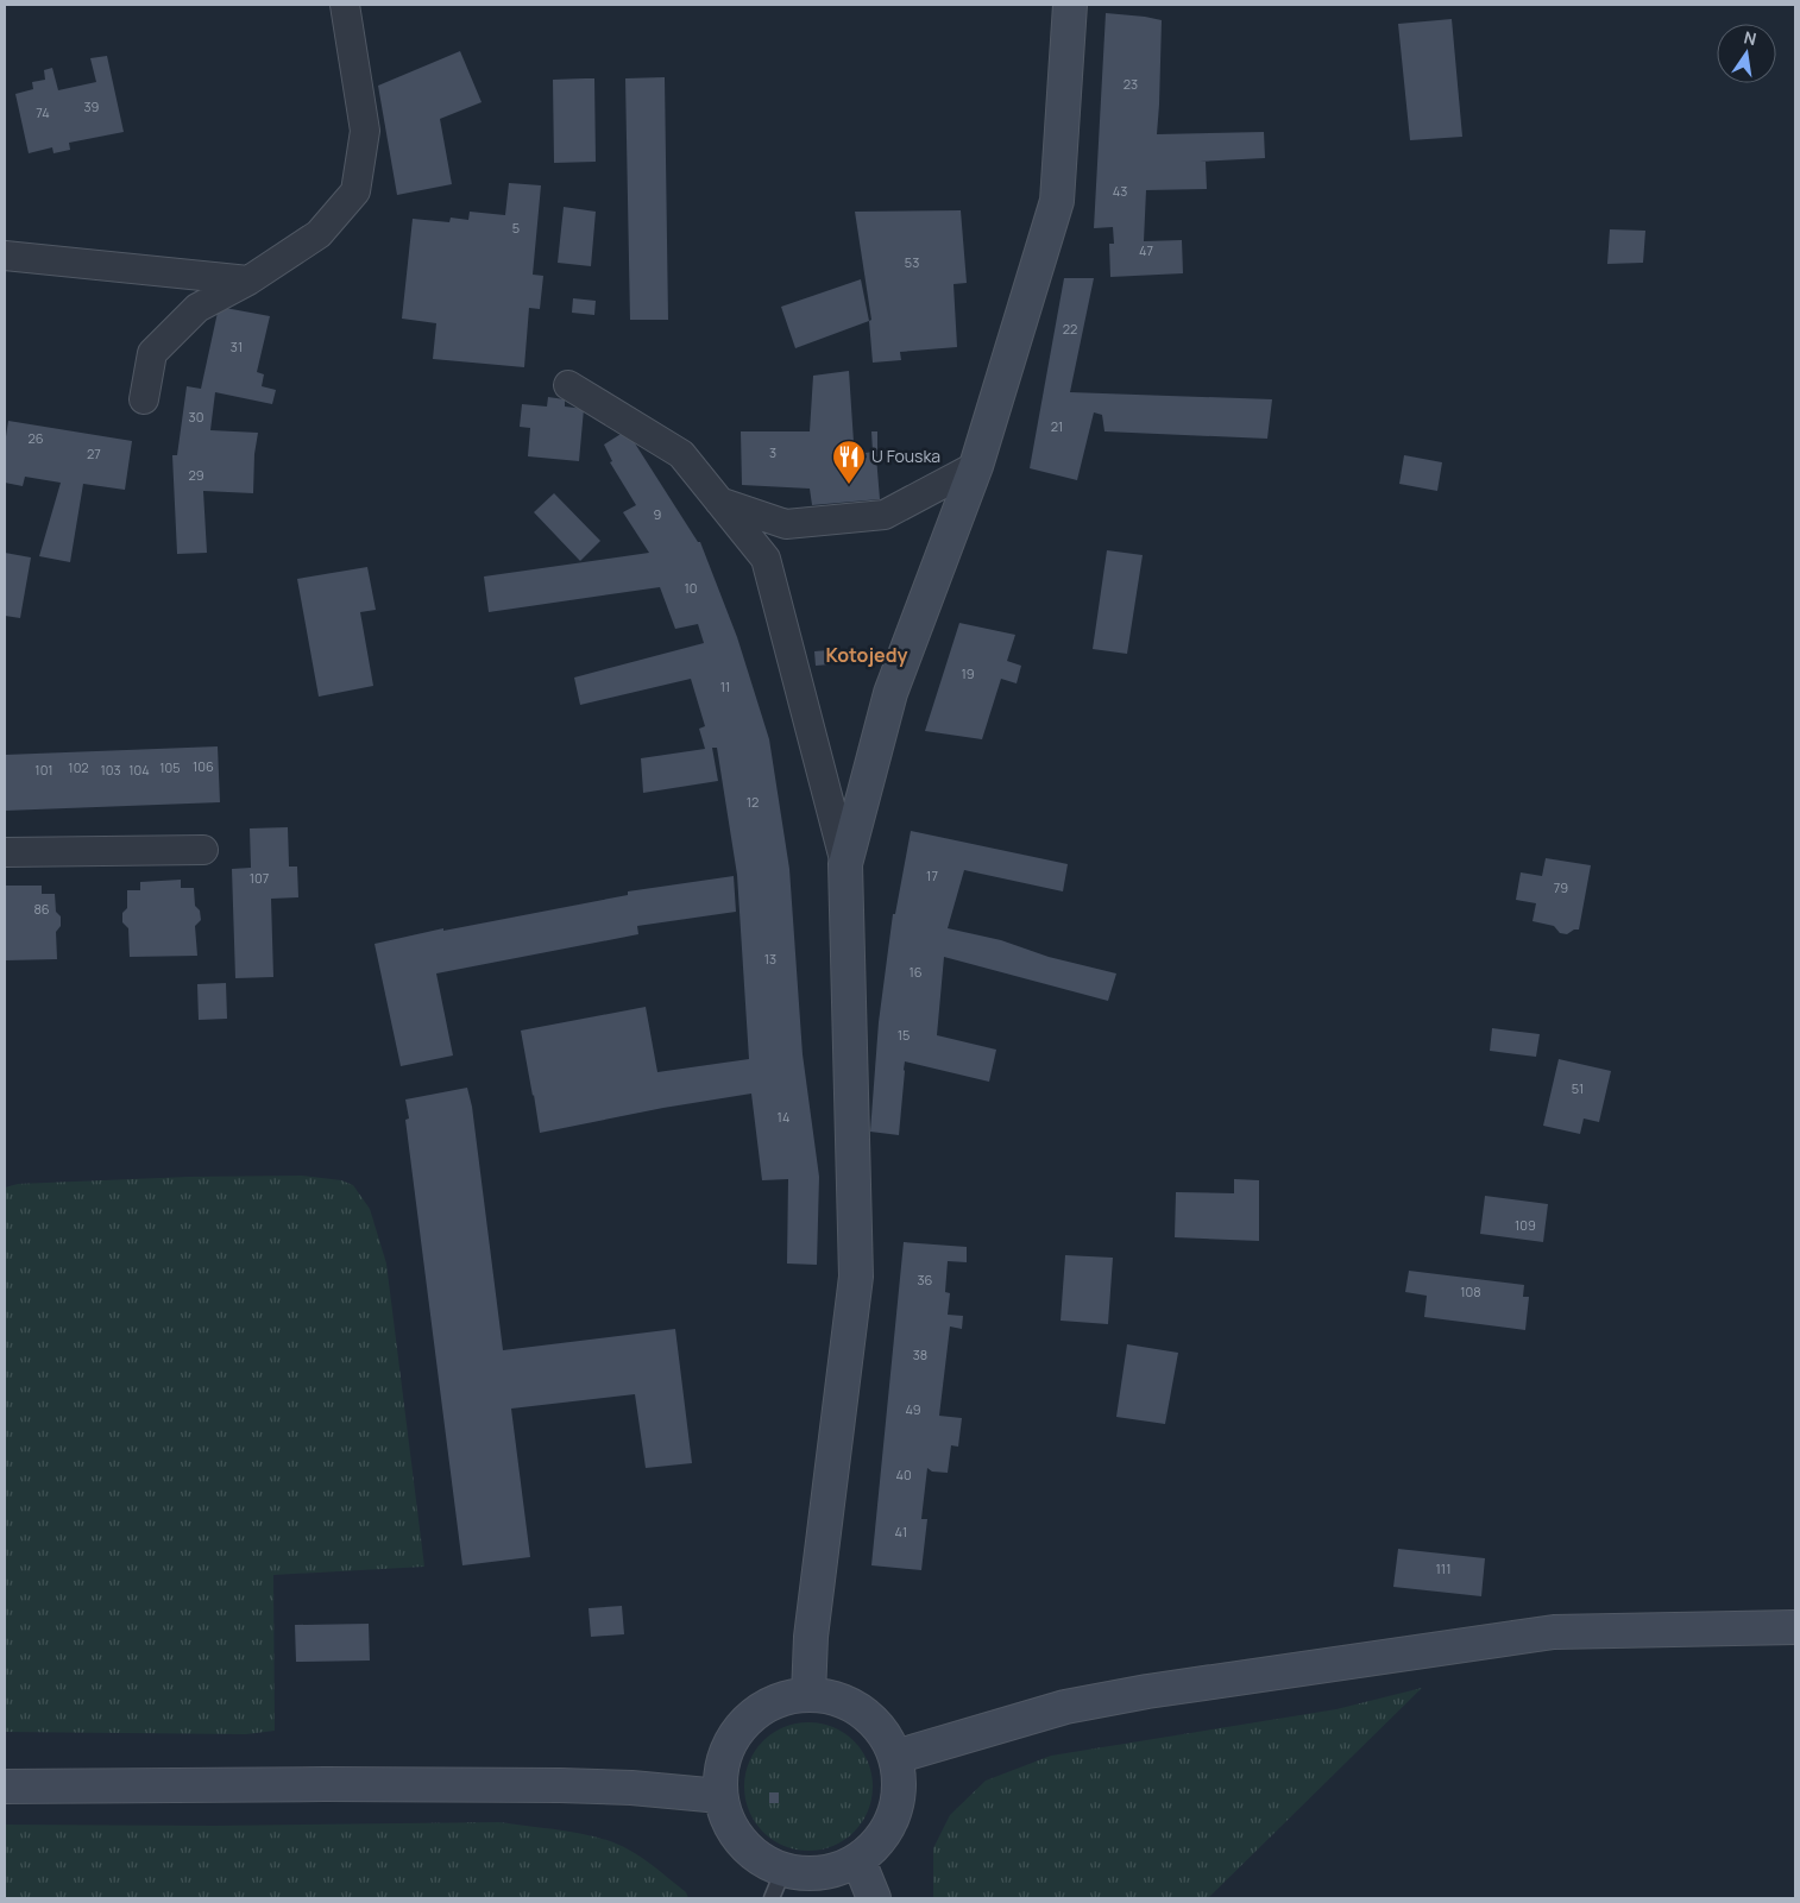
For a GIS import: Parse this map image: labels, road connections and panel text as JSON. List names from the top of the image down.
{
  "districts": ["Kotojedy"],
  "places": {
    "restaurant": ["U Fouska"]
  },
  "house_numbers": [
    "23",
    "39",
    "74",
    "43",
    "5",
    "47",
    "53",
    "22",
    "31",
    "30",
    "21",
    "26",
    "3",
    "27",
    "29",
    "9",
    "10",
    "19",
    "11",
    "106",
    "102",
    "105",
    "101",
    "103",
    "104",
    "12",
    "17",
    "107",
    "79",
    "86",
    "13",
    "16",
    "15",
    "51",
    "14",
    "109",
    "36",
    "108",
    "38",
    "49",
    "40",
    "41",
    "111"
  ],
  "north": "top"
}
